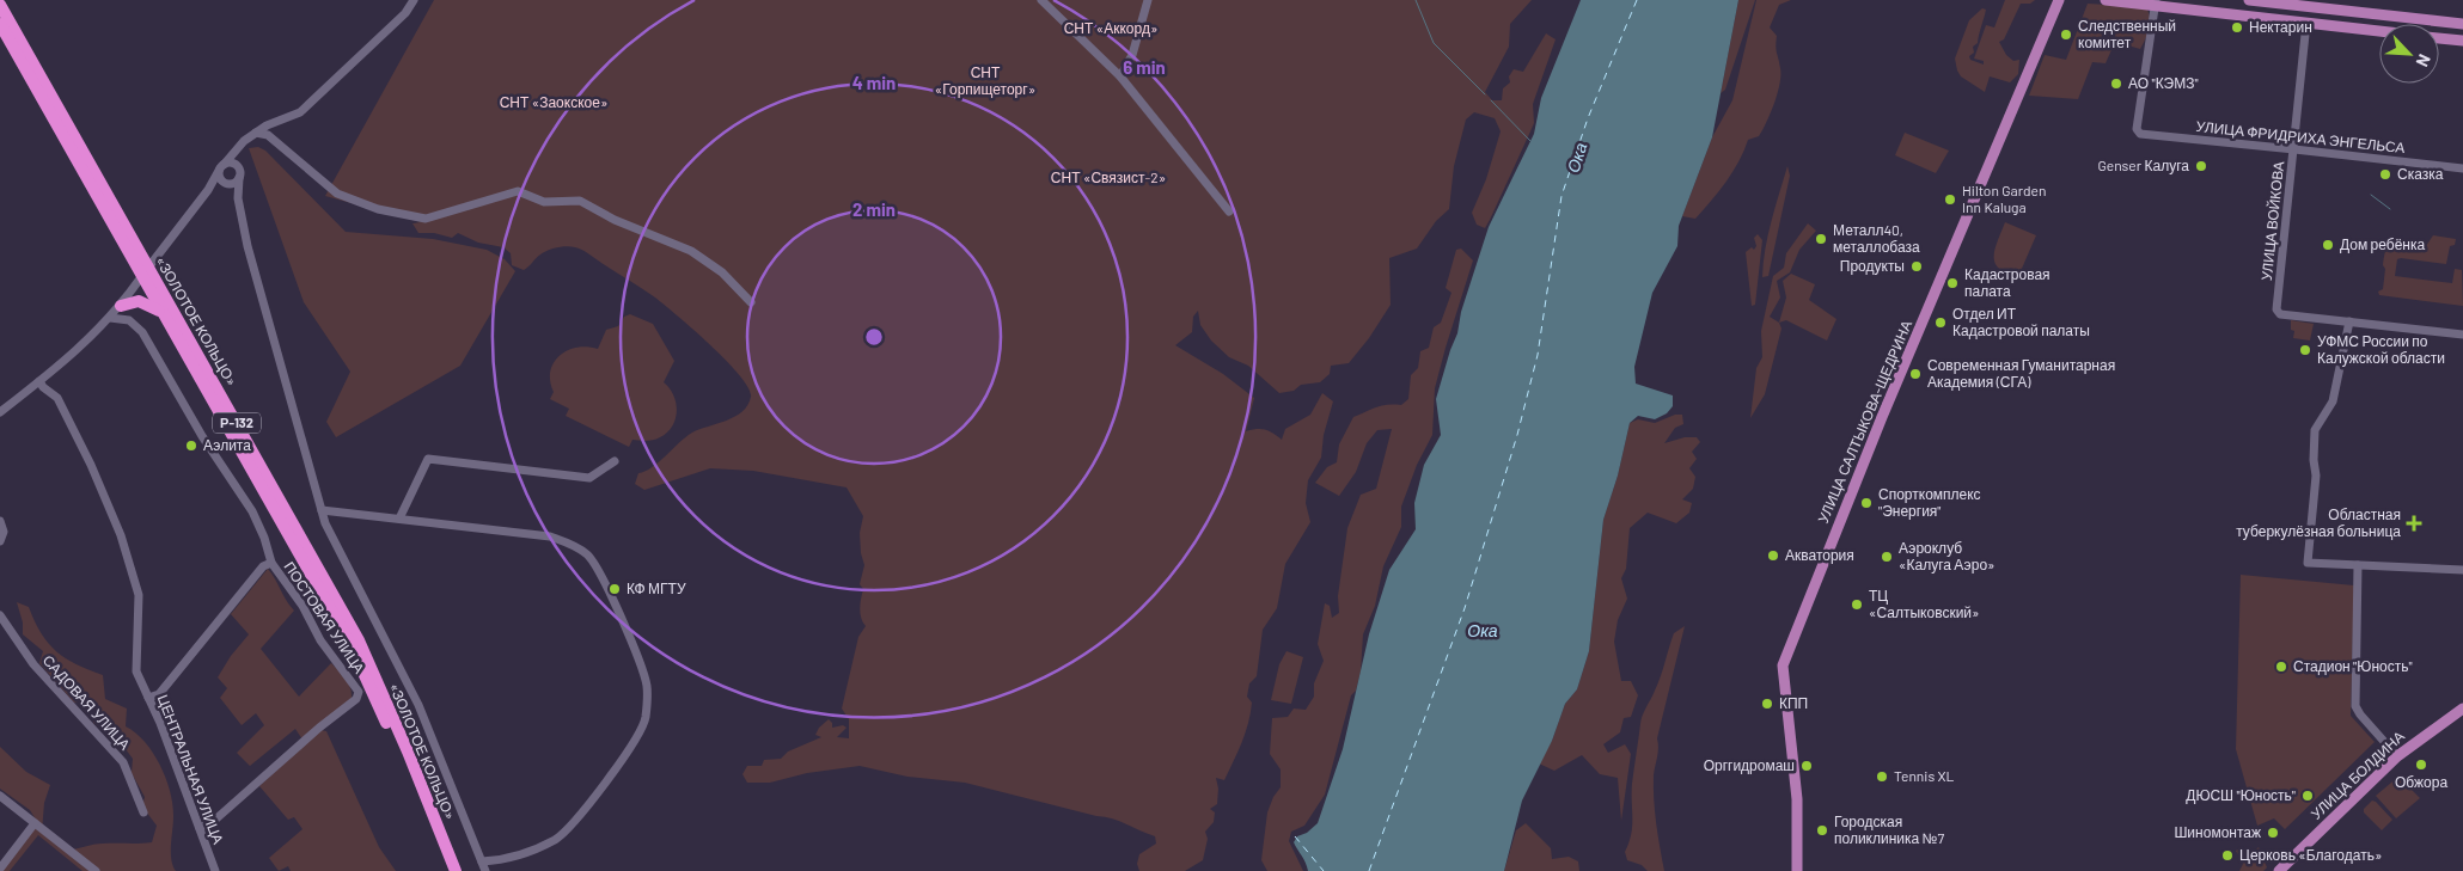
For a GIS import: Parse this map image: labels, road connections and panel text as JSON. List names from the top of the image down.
{
  "streets": {
    "highway": ["«ЗОЛОТОЕ КОЛЬЦО»", "Р-132"],
    "main road": ["УЛИЦА САЛТЫКОВА-ЩЕДРИНА", "УЛИЦА БОЛДИНА"],
    "street": [
      "УЛИЦА ФРИДРИХА ЭНГЕЛЬСА",
      "УЛИЦА ВОЙКОВА",
      "ПОСТОВАЯ УЛИЦА",
      "САДОВАЯ УЛИЦА",
      "ЦЕНТРАЛЬНАЯ УЛИЦА"
    ]
  },
  "crossings": [
    ["УЛИЦА ФРИДРИХА ЭНГЕЛЬСА", "УЛИЦА ВОЙКОВА"],
    ["ПОСТОВАЯ УЛИЦА", "ЦЕНТРАЛЬНАЯ УЛИЦА"]
  ],
  "water": ["Ока"],
  "parks": [
    "СНТ «Аккорд»",
    "СНТ «Горпищеторг»",
    "СНТ «Заокское»",
    "СНТ «Связист-2»"
  ],
  "places": {
    "other": [
      "Нектарин",
      "Следственный комитет",
      "АО \"КЭМЗ\"",
      "Genser Калуга",
      "Сказка",
      "Hilton Garden Inn Kaluga",
      "Металл40, металлобаза",
      "Дом ребёнка",
      "Продукты",
      "Кадастровая палата",
      "Отдел ИТ Кадастровой палаты",
      "УФМС России по Калужской области",
      "Современная Гуманитарная Академия (СГА)",
      "Аэлита",
      "Спорткомплекс \"Энергия\"",
      "Акватория",
      "Аэроклуб «Калуга Аэро»",
      "КФ МГТУ",
      "ТЦ «Салтыковский»",
      "Стадион \"Юность\"",
      "КПП",
      "Обжора",
      "Орггидромаш",
      "Tennis XL",
      "ДЮСШ \"Юность\"",
      "Городская поликлиника №7",
      "Шиномонтаж",
      "Церковь «Благодать»"
    ],
    "health": ["Областная туберкулёзная больница"]
  },
  "north": "bottom right",
  "rings": ["6 min", "4 min", "2 min"]
}
